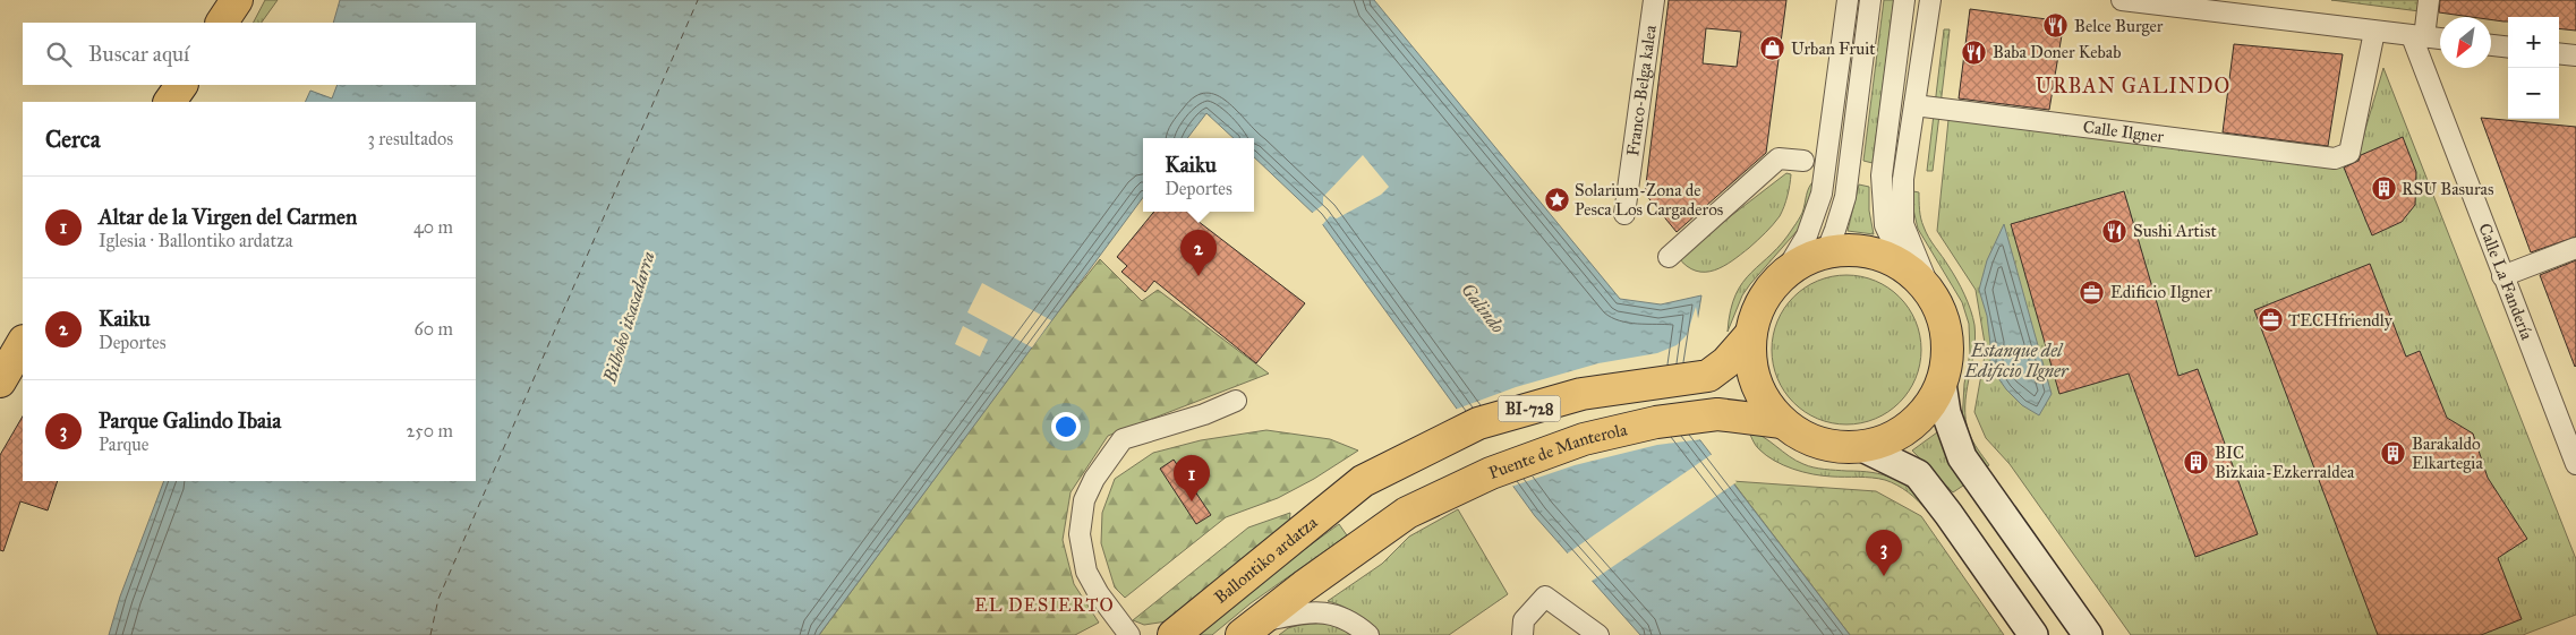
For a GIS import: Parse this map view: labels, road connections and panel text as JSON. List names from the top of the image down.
{
  "streets": {
    "main road": ["BI-728", "Puente de Manterola", "Ballontiko ardatza"],
    "street": ["Franco-Belga kalea", "Calle Ilgner", "Calle La Fandería"]
  },
  "crossings": [
    ["Puente de Manterola", "Ballontiko ardatza"]
  ],
  "districts": ["URBAN GALINDO", "EL DESIERTO"],
  "water": ["Galindo", "Bilboko itsasadarra", "Estanque del Edificio Ilgner"],
  "places": {
    "restaurant": ["Belce Burger", "Baba Doner Kebab", "Sushi Artist"],
    "shop": ["Urban Fruit"],
    "building": ["RSU Basuras", "Barakaldo Elkartegia", "BIC Bizkaia-Ezkerraldea"],
    "place": ["Solarium-Zona de Pesca Los Cargaderos"],
    "office": ["Edificio Ilgner", "TECHfriendly"]
  },
  "north": "bottom left",
  "page": {
    "map_buttons": ["+", "−"],
    "search": "Buscar aquí",
    "heading": ["Cerca", "3 resultados"],
    "popup": ["Kaiku", "Deportes"],
    "list": [
      {
        "mark": "1",
        "name": "Altar de la Virgen del Carmen",
        "note": "Iglesia · Ballontiko ardatza",
        "value": "40 m"
      },
      {
        "mark": "2",
        "name": "Kaiku",
        "note": "Deportes",
        "value": "60 m"
      },
      {
        "mark": "3",
        "name": "Parque Galindo Ibaia",
        "note": "Parque",
        "value": "250 m"
      }
    ],
    "pins": ["2", "1", "3"]
  }
}
